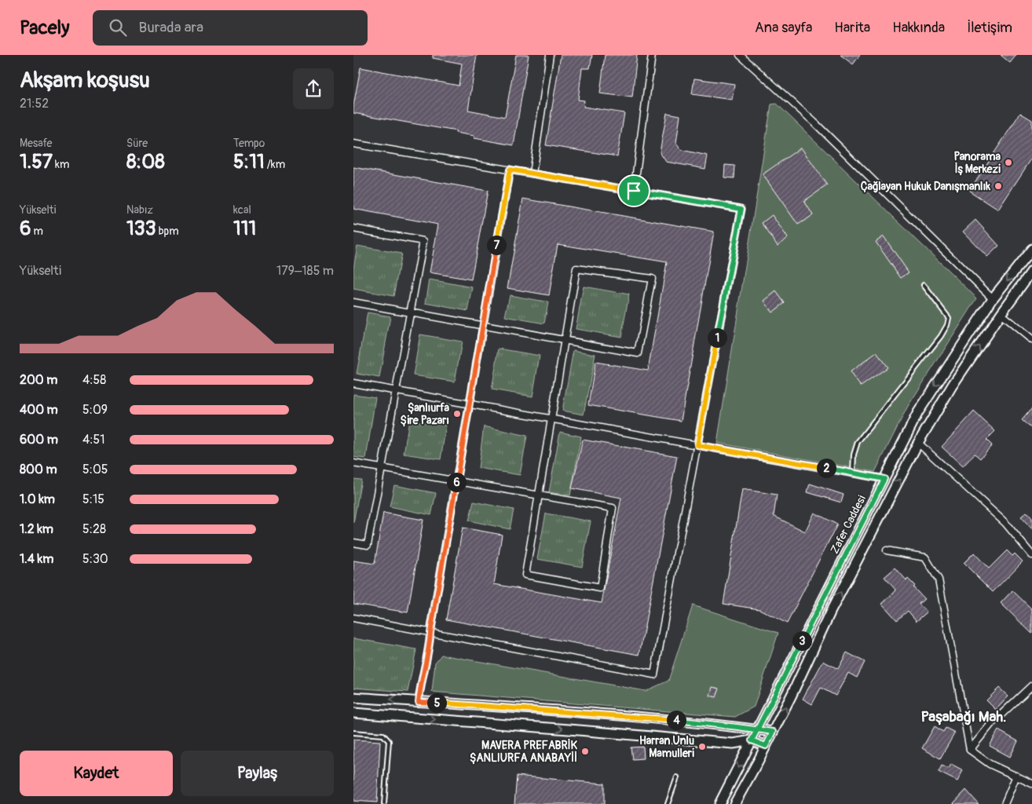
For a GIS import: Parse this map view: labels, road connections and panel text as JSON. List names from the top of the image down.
{
  "streets": {
    "main road": ["Zafer Caddesi"]
  },
  "districts": ["Paşabağı Mah."],
  "places": [
    "Panorama İş Merkezi",
    "Çağlayan Hukuk Danışmanlık",
    "Şanlıurfa Şire Pazarı",
    "Harran Unlu Mamulleri",
    "MAVERA PREFABRİK ŞANLIURFA ANABAYİİ"
  ],
  "page": {
    "header": "Pacely",
    "search": "Burada ara",
    "nav": [
      "Ana sayfa",
      "Harita",
      "Hakkında",
      "İletişim"
    ],
    "heading": ["Akşam koşusu", "21:52"],
    "stats": [
      ["Mesafe", "1.57 km"],
      ["Süre", "8:08"],
      ["Tempo", "5:11 /km"],
      ["Yükselti", "6 m"],
      ["Nabız", "133 bpm"],
      ["kcal", "111"]
    ],
    "pins": [
      "7",
      "1",
      "2",
      "6",
      "3",
      "5",
      "4"
    ],
    "chart": ["Yükselti", "179–185 m"],
    "list": [
      {
        "name": "200 m",
        "note": "4:58"
      },
      {
        "name": "400 m",
        "note": "5:09"
      },
      {
        "name": "600 m",
        "note": "4:51"
      },
      {
        "name": "800 m",
        "note": "5:05"
      },
      {
        "name": "1.0 km",
        "note": "5:15"
      },
      {
        "name": "1.2 km",
        "note": "5:28"
      },
      {
        "name": "1.4 km",
        "note": "5:30"
      }
    ],
    "buttons": ["Kaydet", "Paylaş"]
  }
}
